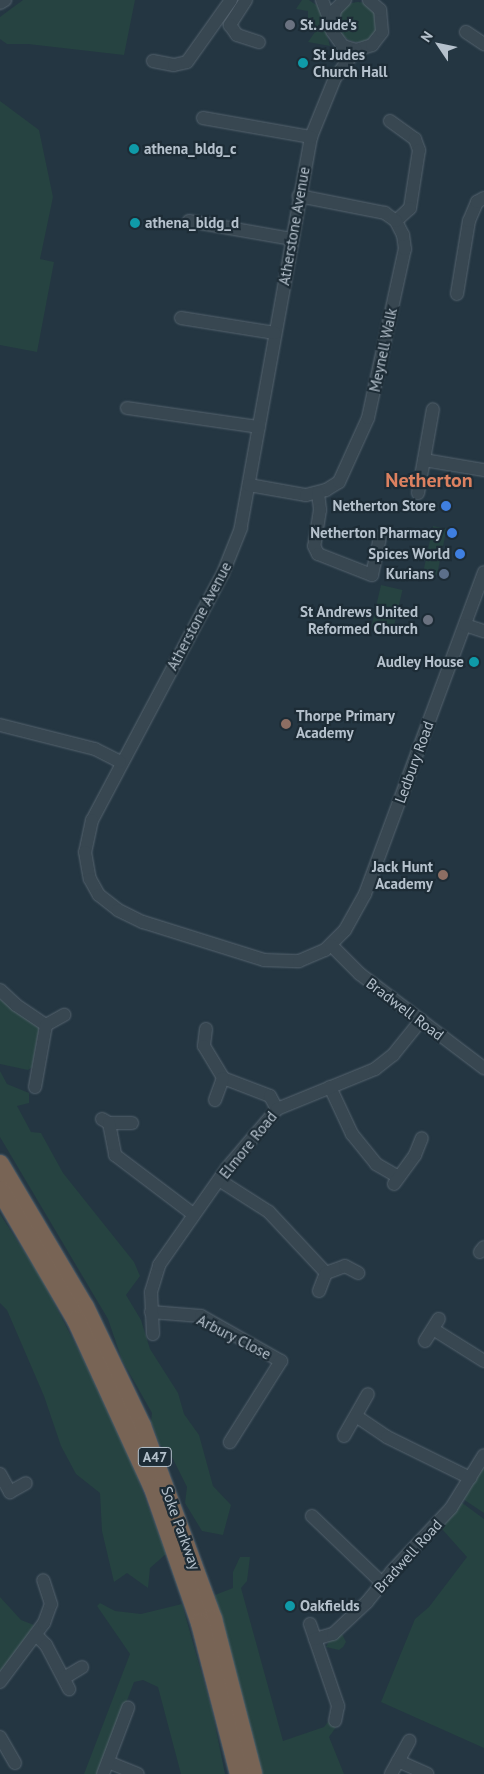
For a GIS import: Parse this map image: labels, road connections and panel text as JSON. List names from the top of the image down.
{
  "streets": {
    "highway": ["A47", "Soke Parkway"],
    "street": [
      "Atherstone Avenue",
      "Meynell Walk",
      "Ledbury Road",
      "Bradwell Road",
      "Elmore Road",
      "Arbury Close"
    ]
  },
  "crossings": [
    ["Atherstone Avenue", "Meynell Walk"],
    ["Atherstone Avenue", "Ledbury Road"],
    ["Atherstone Avenue", "Bradwell Road"],
    ["Ledbury Road", "Bradwell Road"],
    ["Bradwell Road", "Elmore Road"],
    ["Elmore Road", "Arbury Close"]
  ],
  "districts": ["Netherton"],
  "places": [
    "St. Jude's",
    "St Judes Church Hall",
    "athena_bldg_c",
    "athena_bldg_d",
    "Netherton Store",
    "Netherton Pharmacy",
    "Spices World",
    "Kurians",
    "St Andrews United Reformed Church",
    "Audley House",
    "Thorpe Primary Academy",
    "Jack Hunt Academy",
    "Oakfields"
  ],
  "north": "top left"
}
